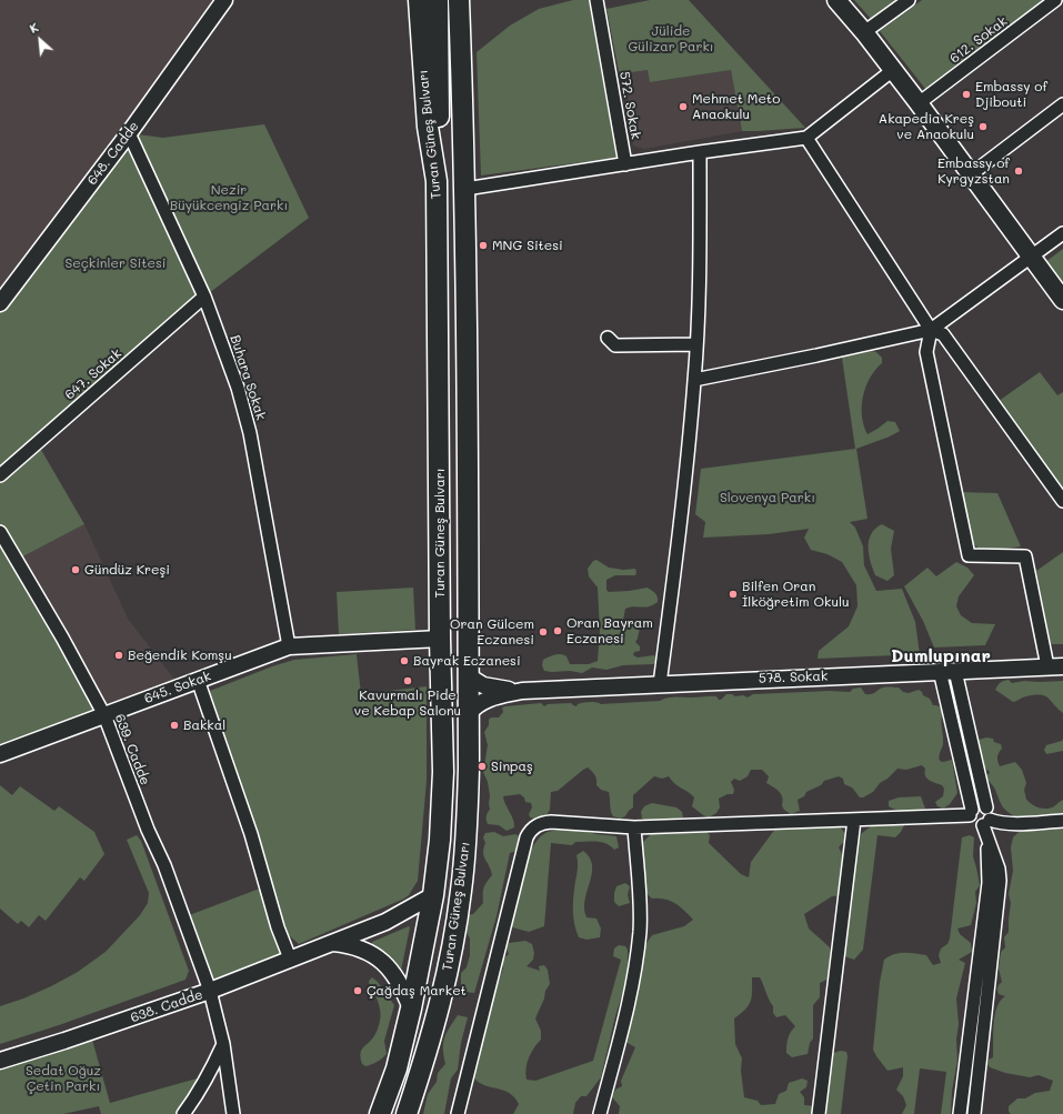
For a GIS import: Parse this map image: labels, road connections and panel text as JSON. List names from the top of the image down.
{
  "streets": {
    "main road": ["Turan Güneş Bulvarı"],
    "street": [
      "612. Sokak",
      "572. Sokak",
      "648. Cadde",
      "647. Sokak",
      "Buhara Sokak",
      "578. Sokak",
      "645. Sokak",
      "639. Cadde",
      "638. Cadde"
    ]
  },
  "crossings": [
    ["Turan Güneş Bulvarı", "645. Sokak"],
    ["Turan Güneş Bulvarı", "638. Cadde"],
    ["648. Cadde", "Buhara Sokak"],
    ["647. Sokak", "Buhara Sokak"],
    ["Buhara Sokak", "645. Sokak"],
    ["645. Sokak", "639. Cadde"],
    ["639. Cadde", "638. Cadde"]
  ],
  "districts": ["Dumlupınar"],
  "parks": [
    "Jülide Gülizar Parkı",
    "Nezir Büyükcengiz Parkı",
    "Seçkinler Sitesi",
    "Slovenya Parkı",
    "Sedat Oğuz Çetin Parkı"
  ],
  "places": [
    "Embassy of Djibouti",
    "Mehmet Meto Anaokulu",
    "Akapedia Kreş ve Anaokulu",
    "Embassy of Kyrgyzstan",
    "MNG Sitesi",
    "Gündüz Kreşi",
    "Bilfen Oran İlköğretim Okulu",
    "Oran Bayram Eczanesi",
    "Oran Gülcem Eczanesi",
    "Beğendik Komşu",
    "Bayrak Eczanesi",
    "Kavurmalı Pide ve Kebap Salonu",
    "Bakkal",
    "Sinpaş",
    "Çağdaş Market"
  ],
  "north": "top left"
}
